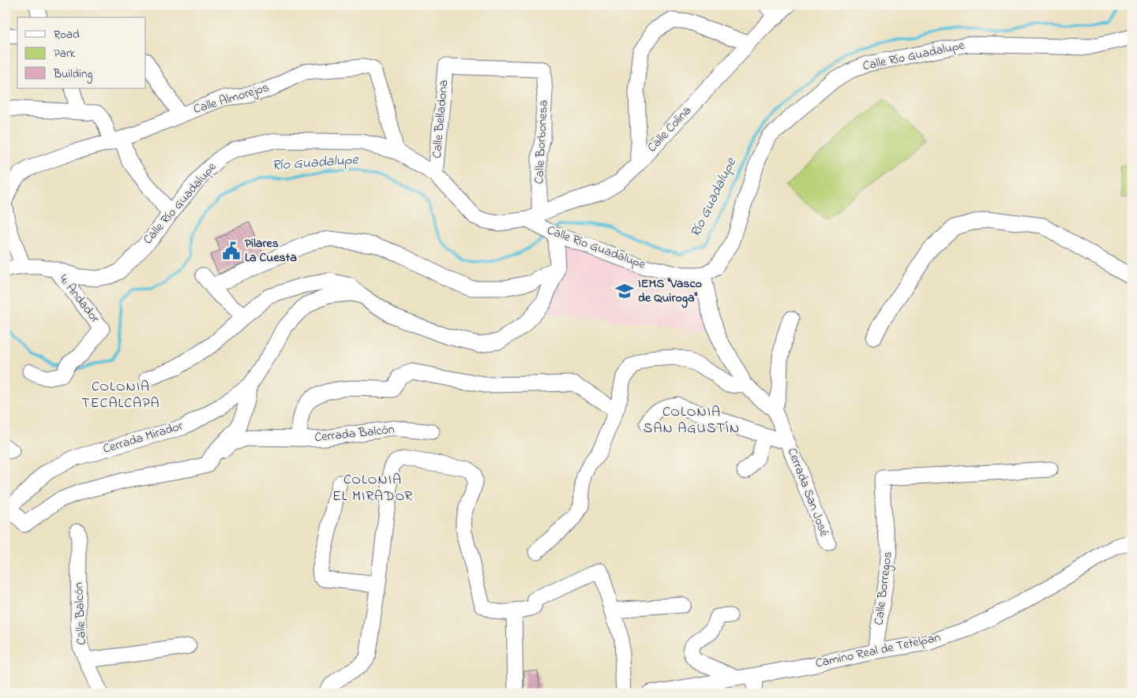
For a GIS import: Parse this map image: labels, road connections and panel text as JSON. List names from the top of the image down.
{
  "streets": {
    "street": [
      "Calle Río Guadalupe",
      "Calle Almorejos",
      "Calle Belladona",
      "Calle Colina",
      "Calle Borbonesa",
      "4º Andador",
      "Cerrada Balcón",
      "Cerrada Mirador",
      "Cerrada San José",
      "Calle Borregos",
      "Calle Balcón",
      "Camino Real de Tetelpan"
    ]
  },
  "crossings": [
    ["Calle Río Guadalupe", "Calle Almorejos"],
    ["Calle Río Guadalupe", "Calle Belladona"],
    ["Calle Río Guadalupe", "Calle Colina"],
    ["Calle Río Guadalupe", "Calle Borbonesa"],
    ["Calle Río Guadalupe", "4º Andador"],
    ["Calle Belladona", "Calle Borbonesa"],
    ["Calle Colina", "Calle Borbonesa"],
    ["Calle Borregos", "Camino Real de Tetelpan"]
  ],
  "districts": ["COLONIA TECALCAPA", "COLONIA SAN AGUSTÍN", "COLONIA EL MIRADOR"],
  "water": ["Río Guadalupe"],
  "places": {
    "public building": ["Pilares La Cuesta"],
    "school or university": ["IEMS \"Vasco de Quiroga\""]
  },
  "legend": ["Road", "Park", "Building"]
}
